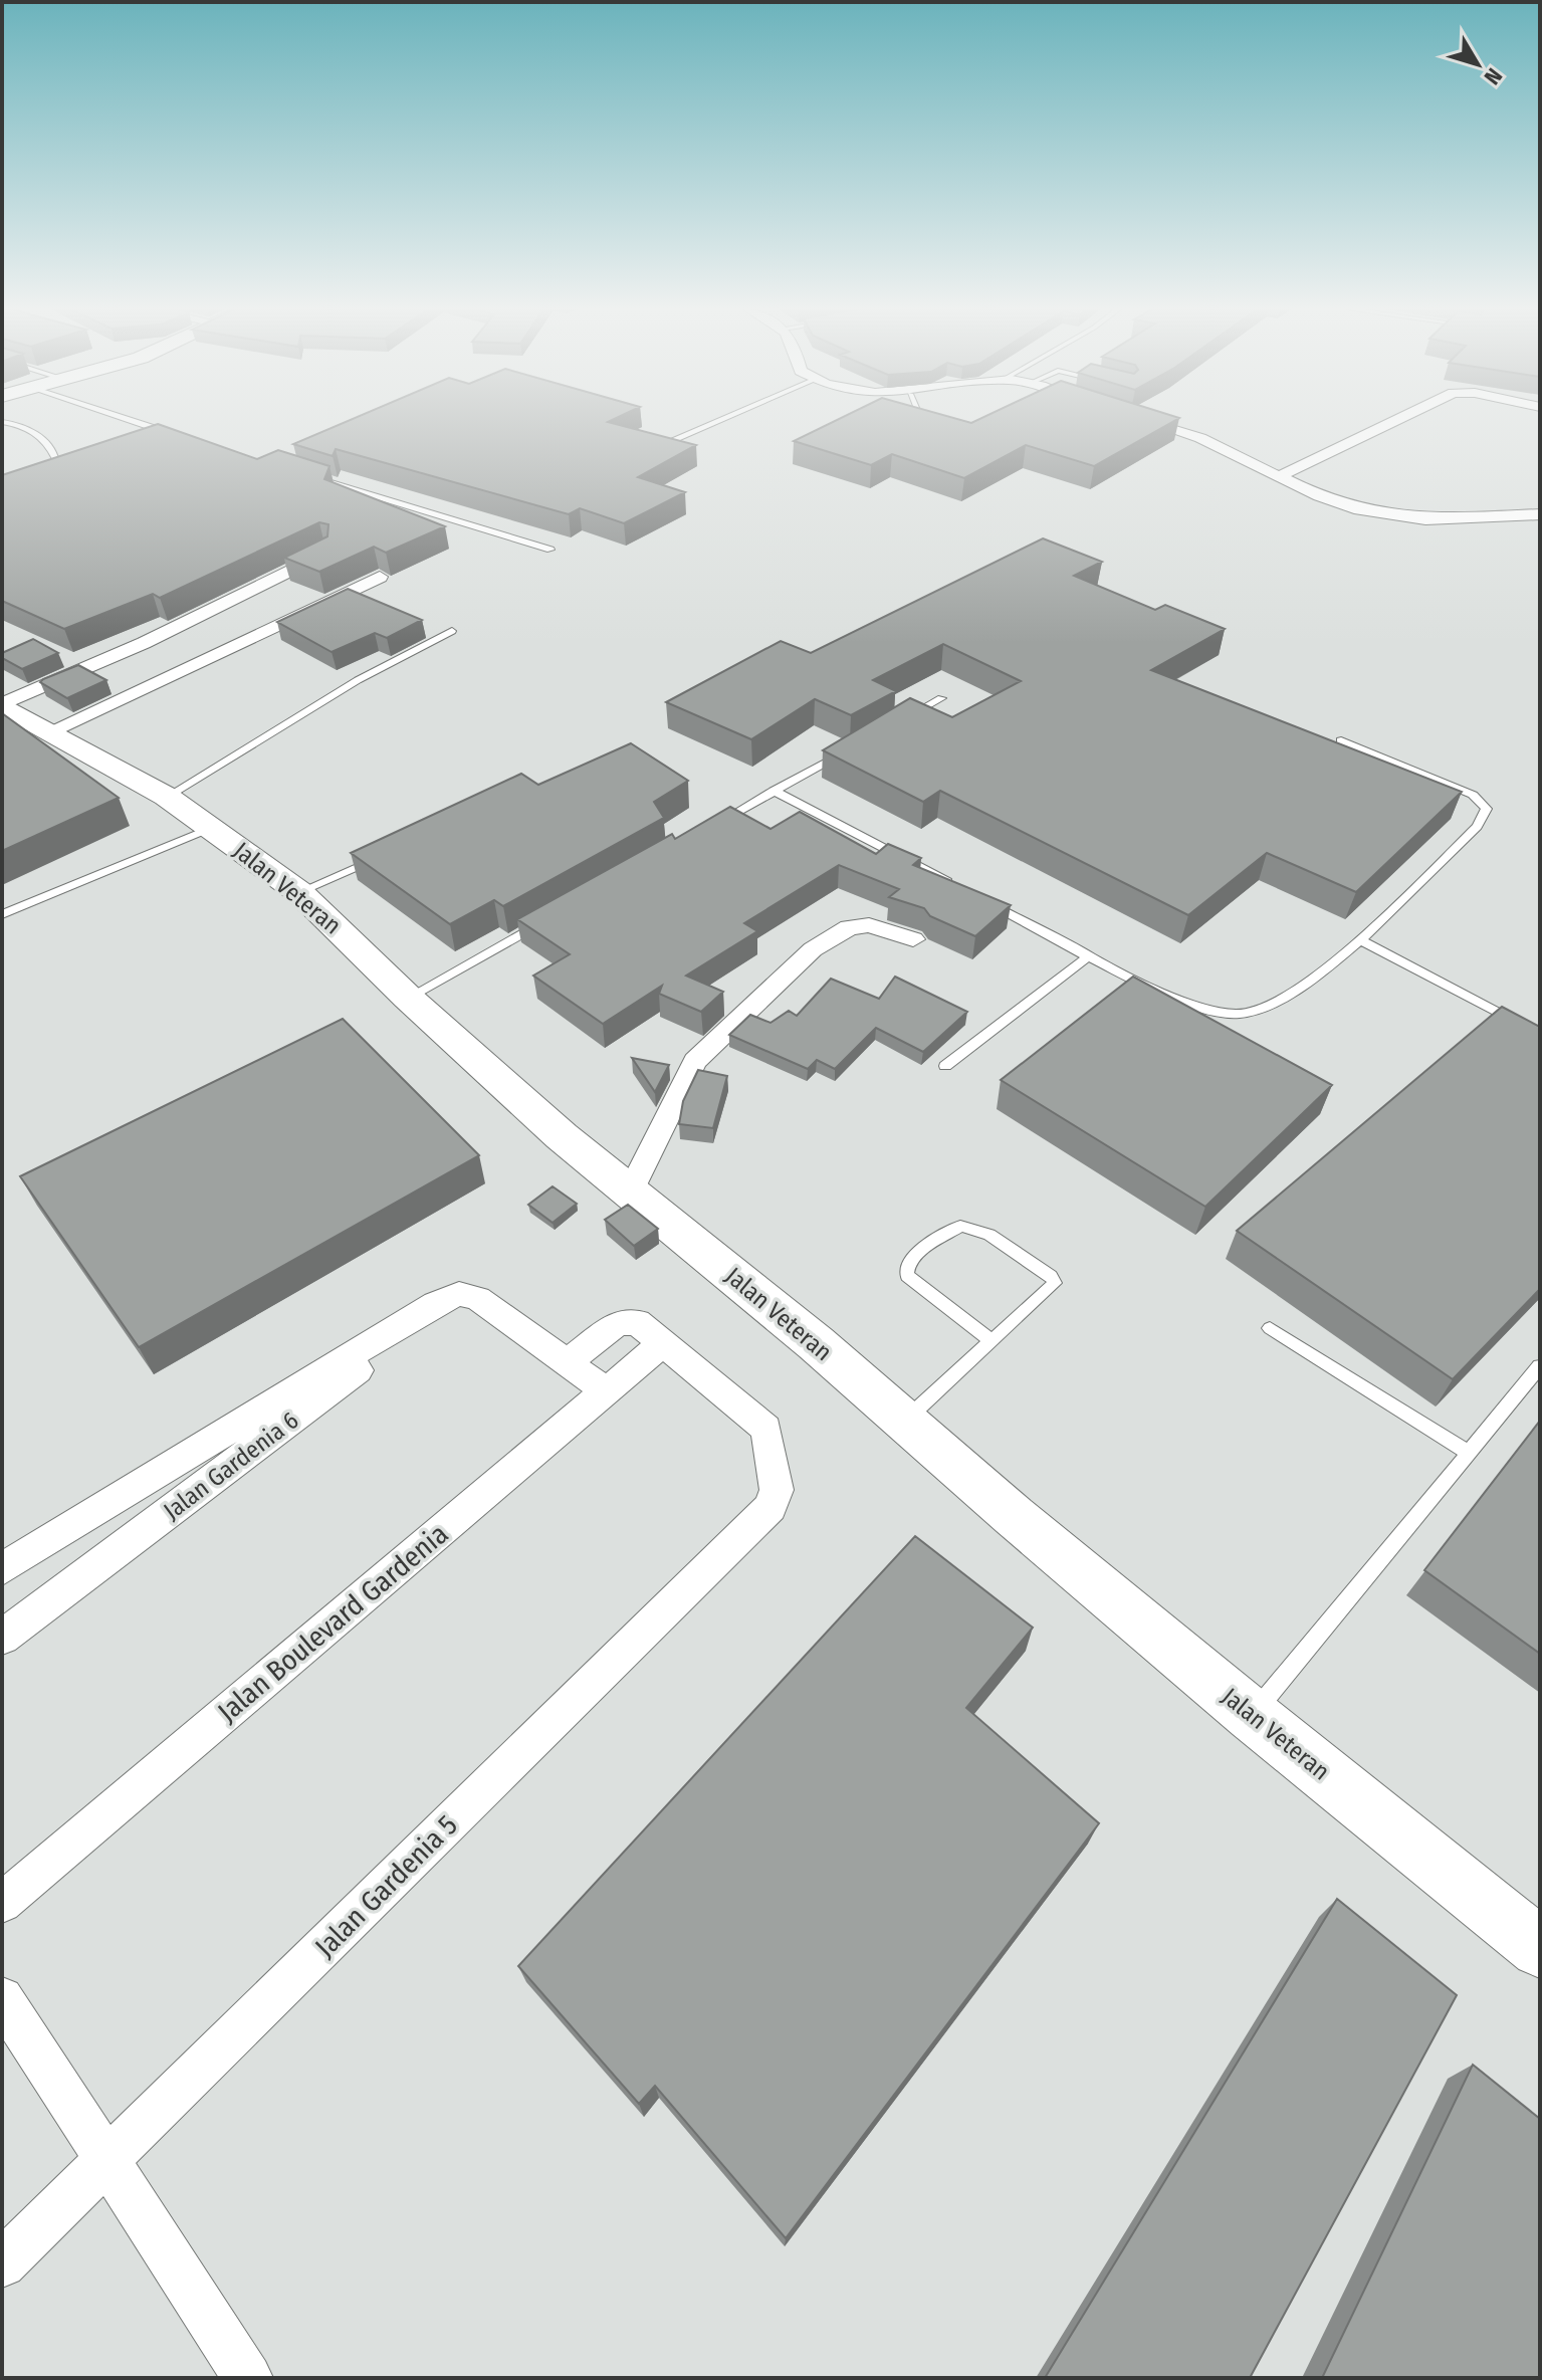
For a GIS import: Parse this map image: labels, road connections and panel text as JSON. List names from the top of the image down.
{
  "streets": {
    "main road": ["Jalan Veteran"],
    "street": ["Jalan Gardenia 6", "Jalan Boulevard Gardenia", "Jalan Gardenia 5"]
  },
  "crossings": [
    ["Jalan Boulevard Gardenia", "Jalan Gardenia 5"]
  ],
  "north": "bottom right"
}
